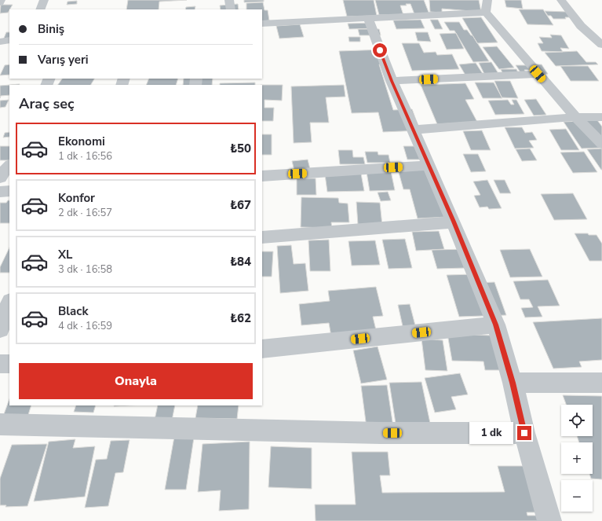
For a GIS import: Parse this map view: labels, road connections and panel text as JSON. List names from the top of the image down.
{
  "page": {
    "banner": ["Biniş", "Varış yeri"],
    "heading": "Araç seç",
    "list": [
      {
        "name": "Ekonomi",
        "note": "1 dk · 16:56",
        "value": "₺50"
      },
      {
        "name": "Konfor",
        "note": "2 dk · 16:57",
        "value": "₺67"
      },
      {
        "name": "XL",
        "note": "3 dk · 16:58",
        "value": "₺84"
      },
      {
        "name": "Black",
        "note": "4 dk · 16:59",
        "value": "₺62"
      }
    ],
    "buttons": "Onayla",
    "map_buttons": ["+", "−"],
    "bubble": "1 dk"
  }
}
